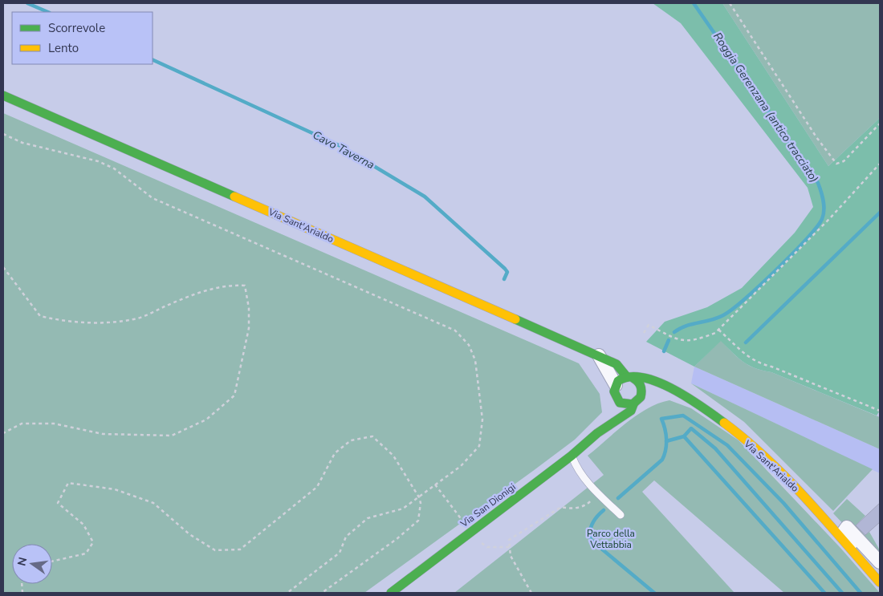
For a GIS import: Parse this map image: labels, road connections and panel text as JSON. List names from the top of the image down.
{
  "streets": {
    "street": ["Via Sant'Arialdo", "Via San Dionigi"]
  },
  "crossings": [
    ["Via Sant'Arialdo", "Via San Dionigi"]
  ],
  "water": ["Roggia Gerenzana (antico tracciato)", "Cavo Taverna"],
  "parks": ["Parco della Vettabbia"],
  "legend": ["Scorrevole", "Lento"],
  "north": "left"
}
